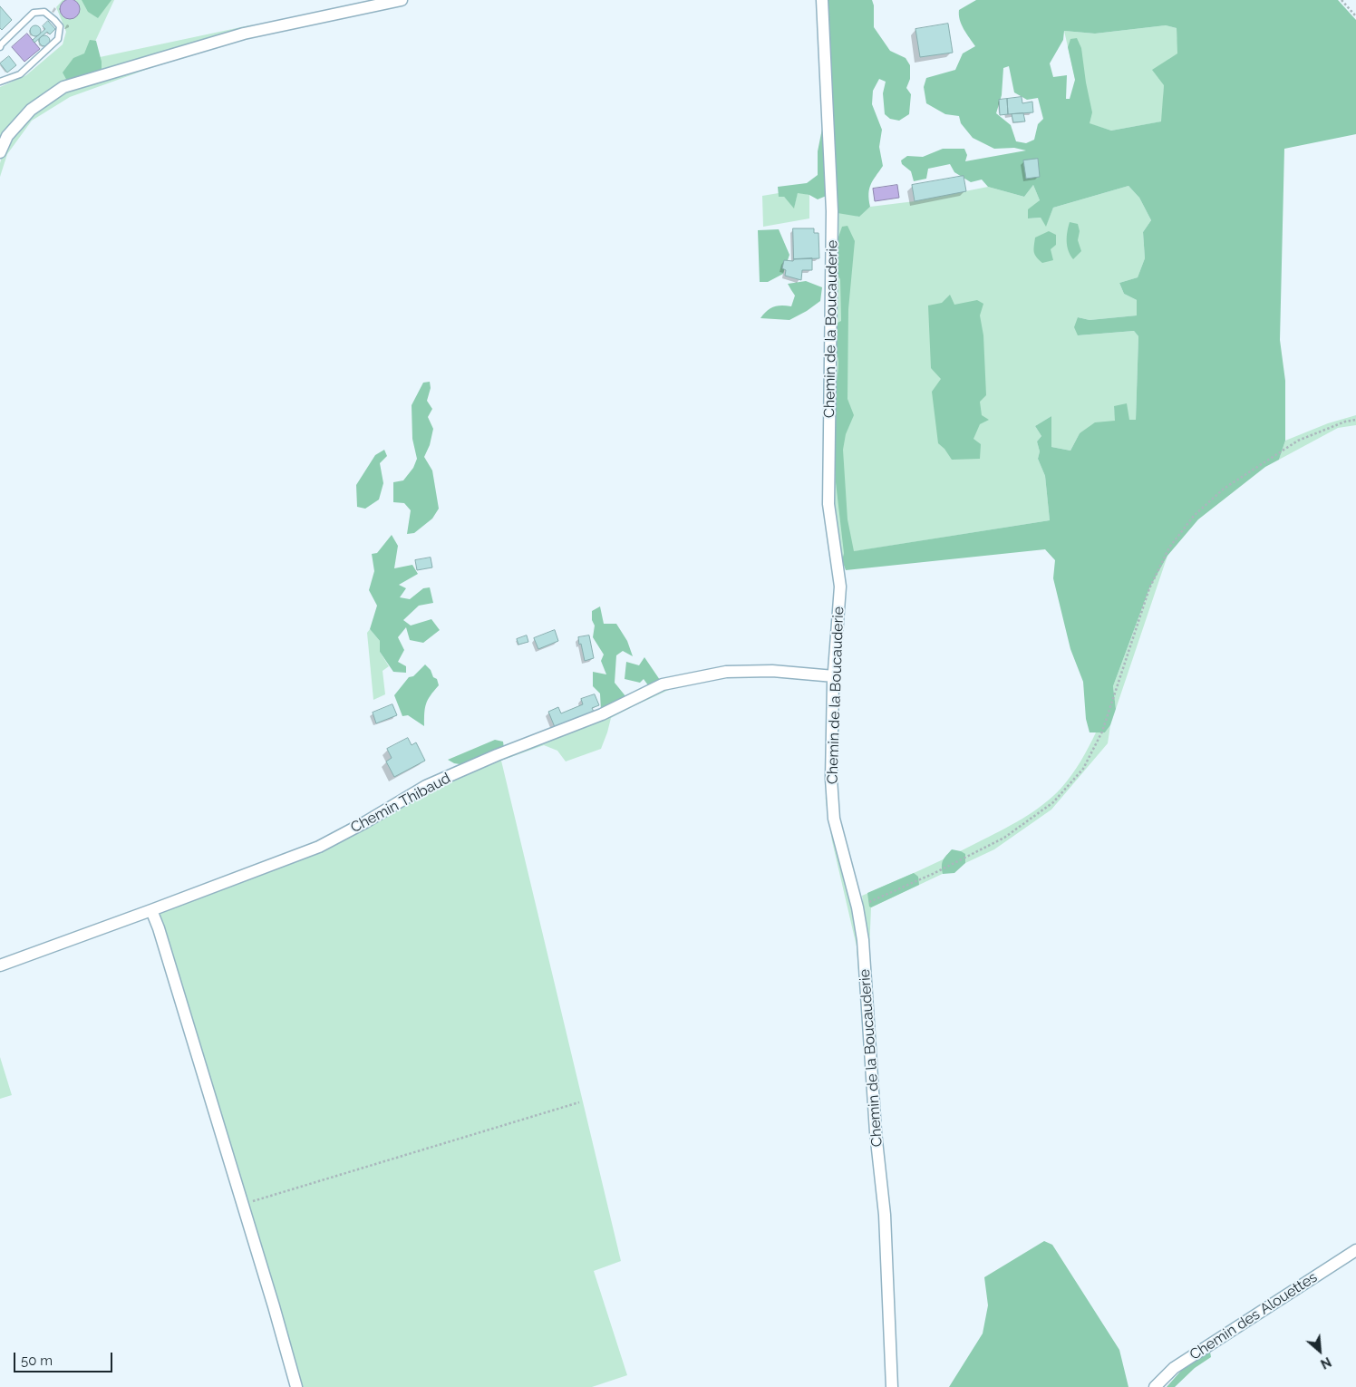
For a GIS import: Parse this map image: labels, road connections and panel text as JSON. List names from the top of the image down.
{
  "streets": {
    "street": ["Chemin de la Boucauderie", "Chemin Thibaud", "Chemin des Alouettes"]
  },
  "crossings": [
    ["Chemin de la Boucauderie", "Chemin Thibaud"]
  ],
  "scale_bar": "50 m",
  "north": "bottom right"
}
